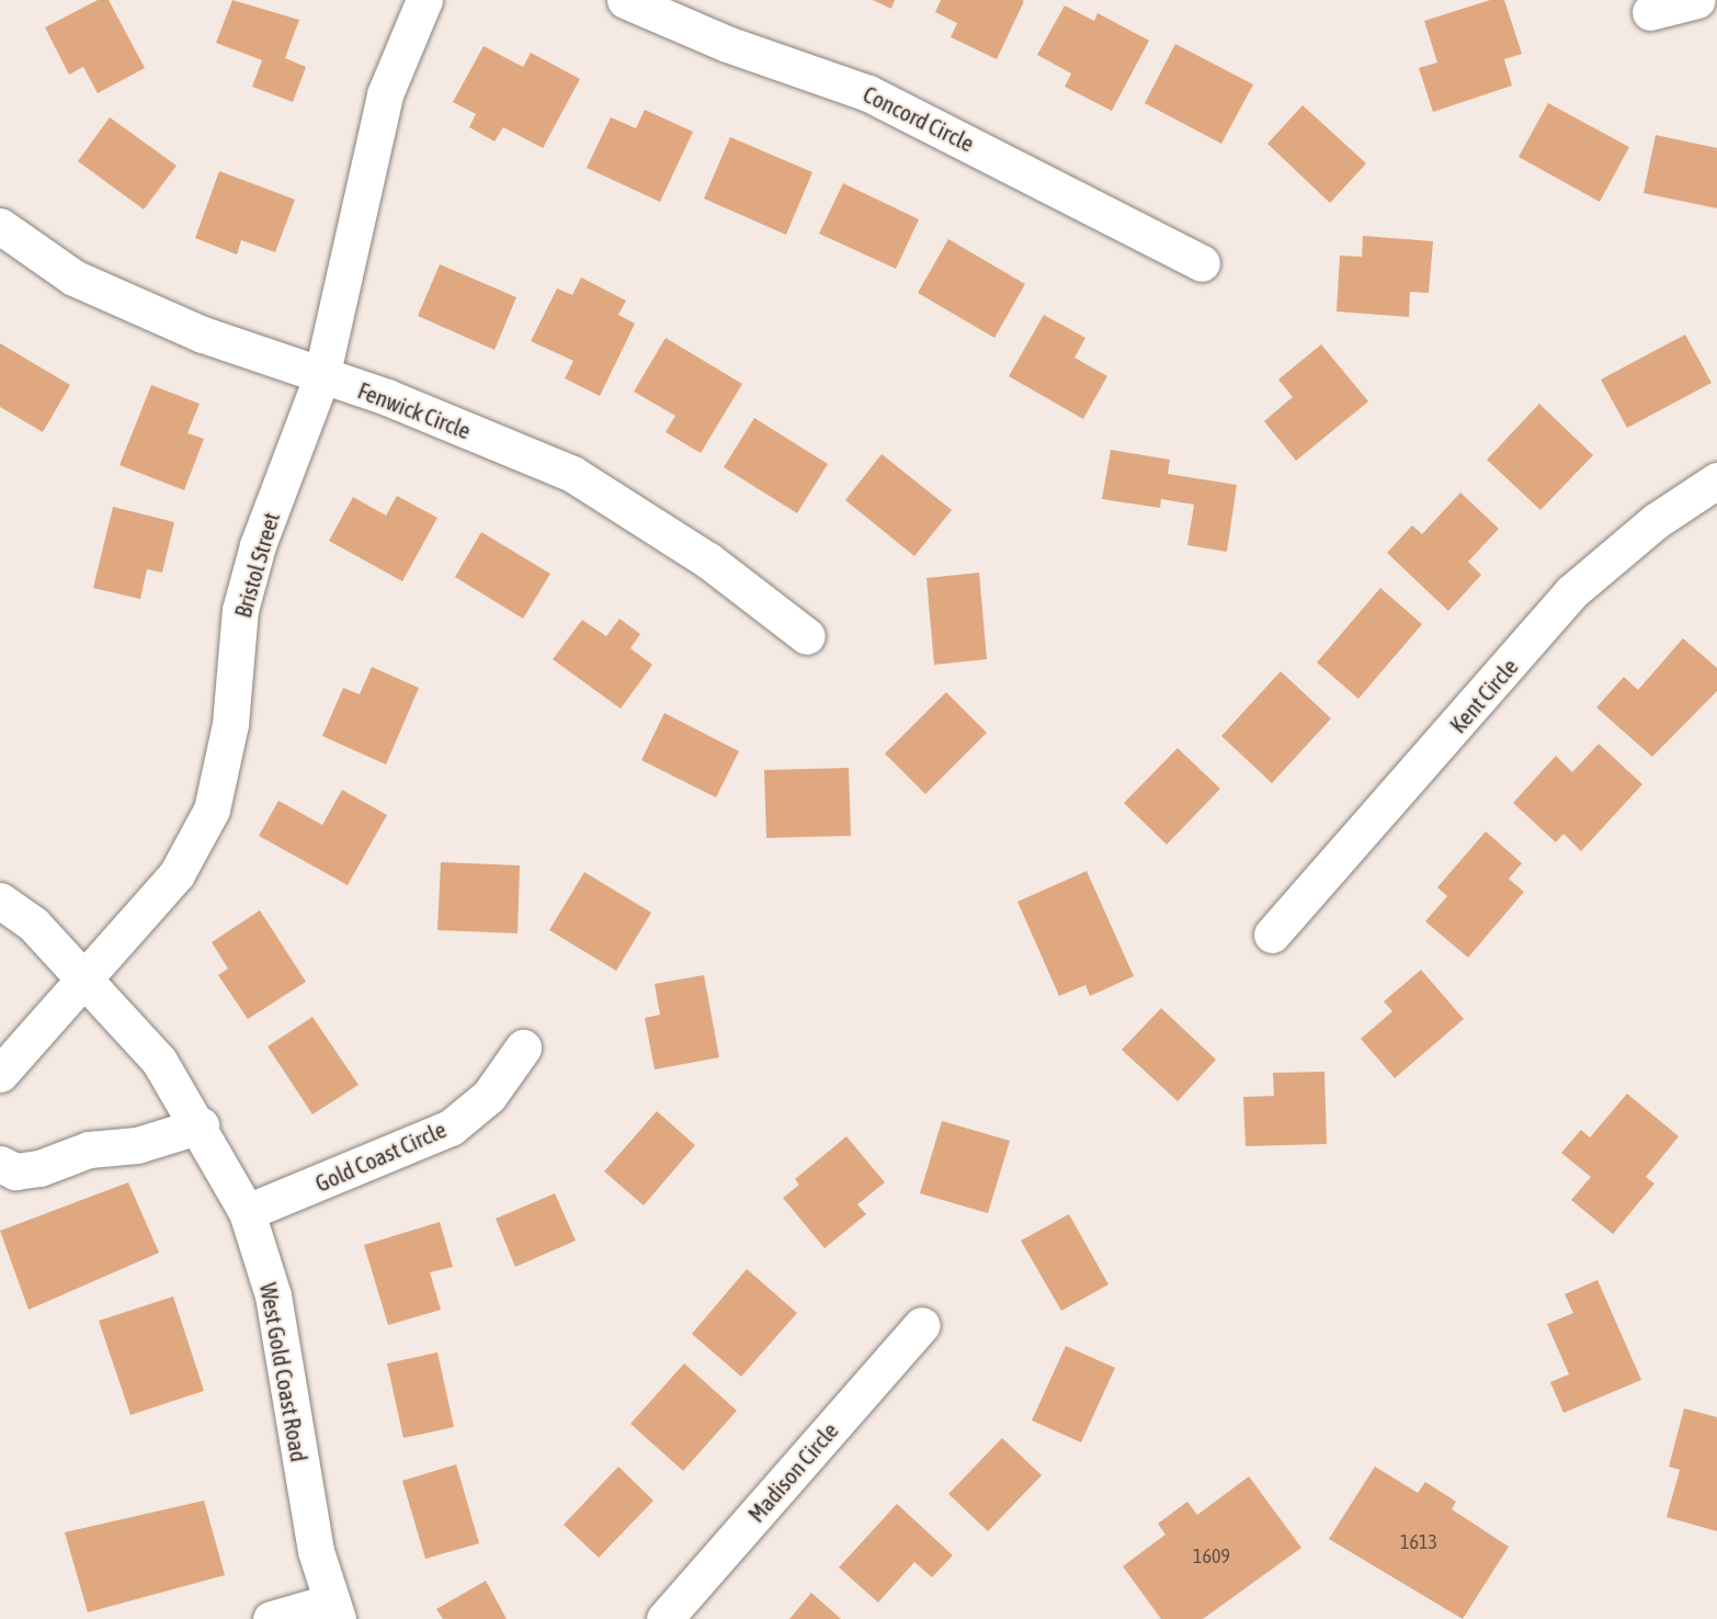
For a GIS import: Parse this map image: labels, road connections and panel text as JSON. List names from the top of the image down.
{
  "streets": {
    "street": [
      "Concord Circle",
      "Fenwick Circle",
      "Bristol Street",
      "Kent Circle",
      "Gold Coast Circle",
      "West Gold Coast Road",
      "Madison Circle"
    ]
  },
  "crossings": [
    ["Fenwick Circle", "Bristol Street"],
    ["Bristol Street", "West Gold Coast Road"],
    ["Gold Coast Circle", "West Gold Coast Road"]
  ],
  "house_numbers": ["1613", "1609"]
}
